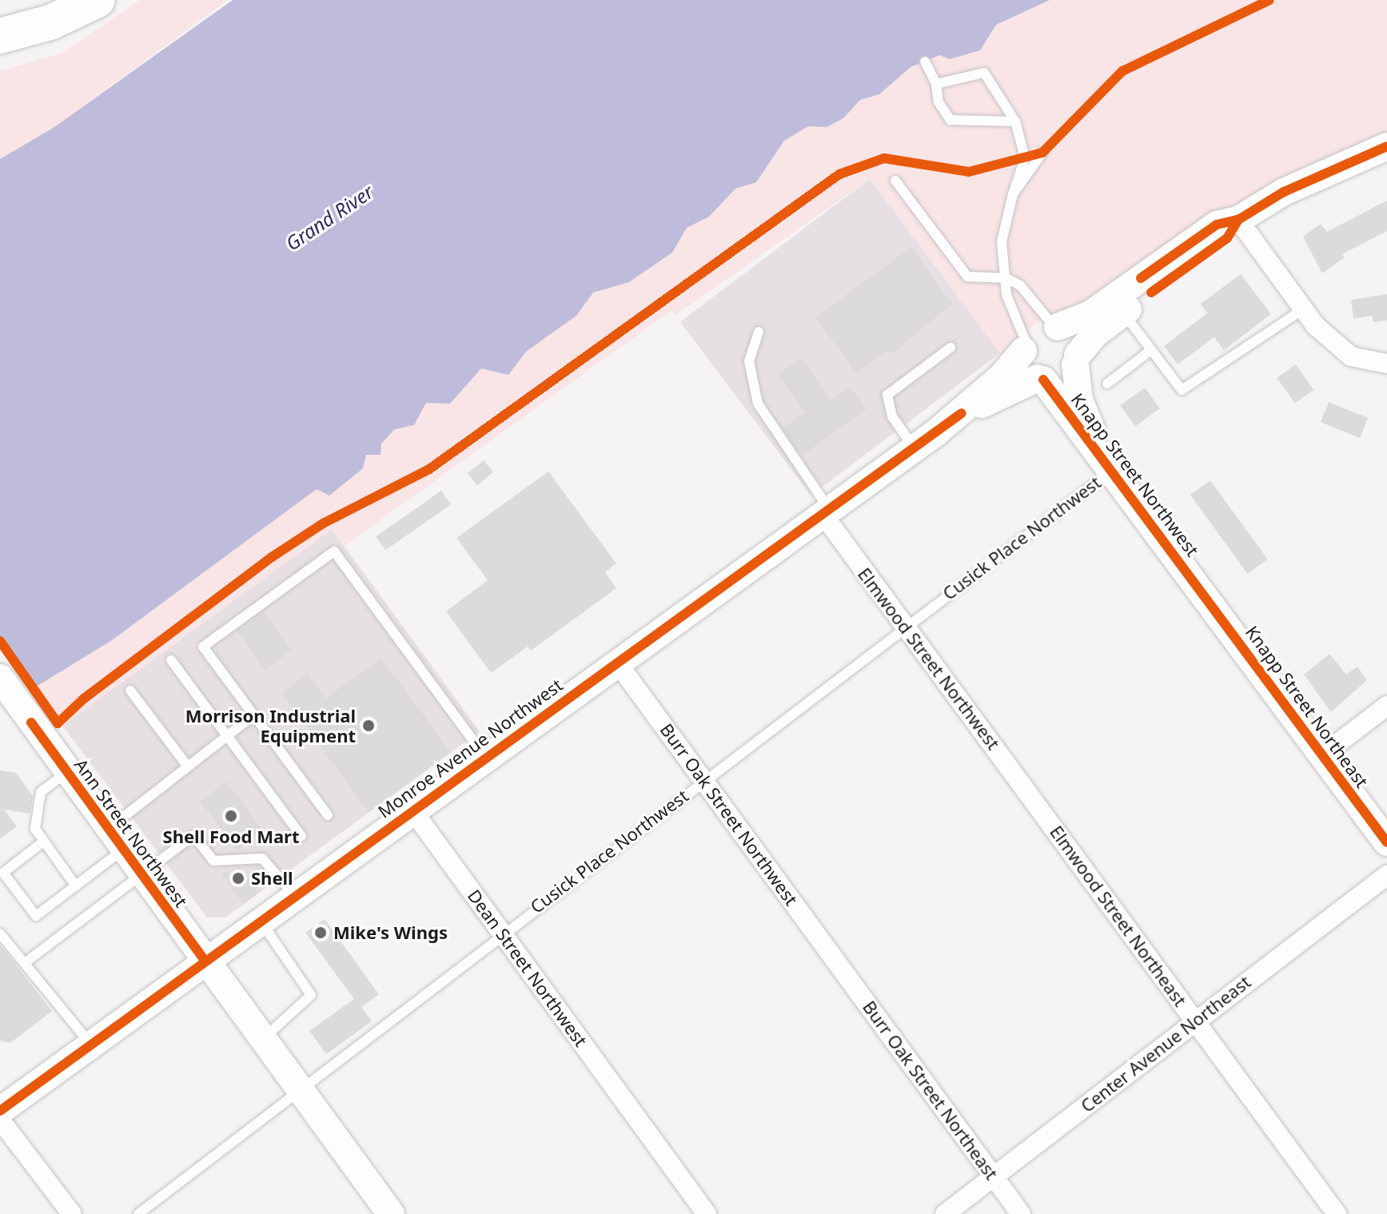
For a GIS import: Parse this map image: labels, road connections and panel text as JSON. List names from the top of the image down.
{
  "streets": {
    "main road": [
      "Knapp Street Northwest",
      "Knapp Street Northeast",
      "Monroe Avenue Northwest",
      "Ann Street Northwest"
    ],
    "street": [
      "Elmwood Street Northwest",
      "Burr Oak Street Northwest",
      "Elmwood Street Northeast",
      "Dean Street Northwest",
      "Center Avenue Northeast",
      "Burr Oak Street Northeast"
    ],
    "lane": ["Cusick Place Northwest"]
  },
  "crossings": [
    ["Knapp Street Northwest", "Cusick Place Northwest"],
    ["Knapp Street Northwest", "Knapp Street Northeast"],
    ["Knapp Street Northwest", "Monroe Avenue Northwest"],
    ["Cusick Place Northwest", "Elmwood Street Northwest"],
    ["Cusick Place Northwest", "Burr Oak Street Northwest"],
    ["Cusick Place Northwest", "Ann Street Northwest"],
    ["Cusick Place Northwest", "Dean Street Northwest"],
    ["Elmwood Street Northwest", "Monroe Avenue Northwest"],
    ["Elmwood Street Northwest", "Elmwood Street Northeast"],
    ["Monroe Avenue Northwest", "Burr Oak Street Northwest"],
    ["Monroe Avenue Northwest", "Ann Street Northwest"],
    ["Monroe Avenue Northwest", "Dean Street Northwest"],
    ["Burr Oak Street Northwest", "Burr Oak Street Northeast"],
    ["Elmwood Street Northeast", "Center Avenue Northeast"],
    ["Center Avenue Northeast", "Burr Oak Street Northeast"]
  ],
  "water": ["Grand River"],
  "places": [
    "Morrison Industrial Equipment",
    "Shell Food Mart",
    "Shell",
    "Mike's Wings"
  ]
}
